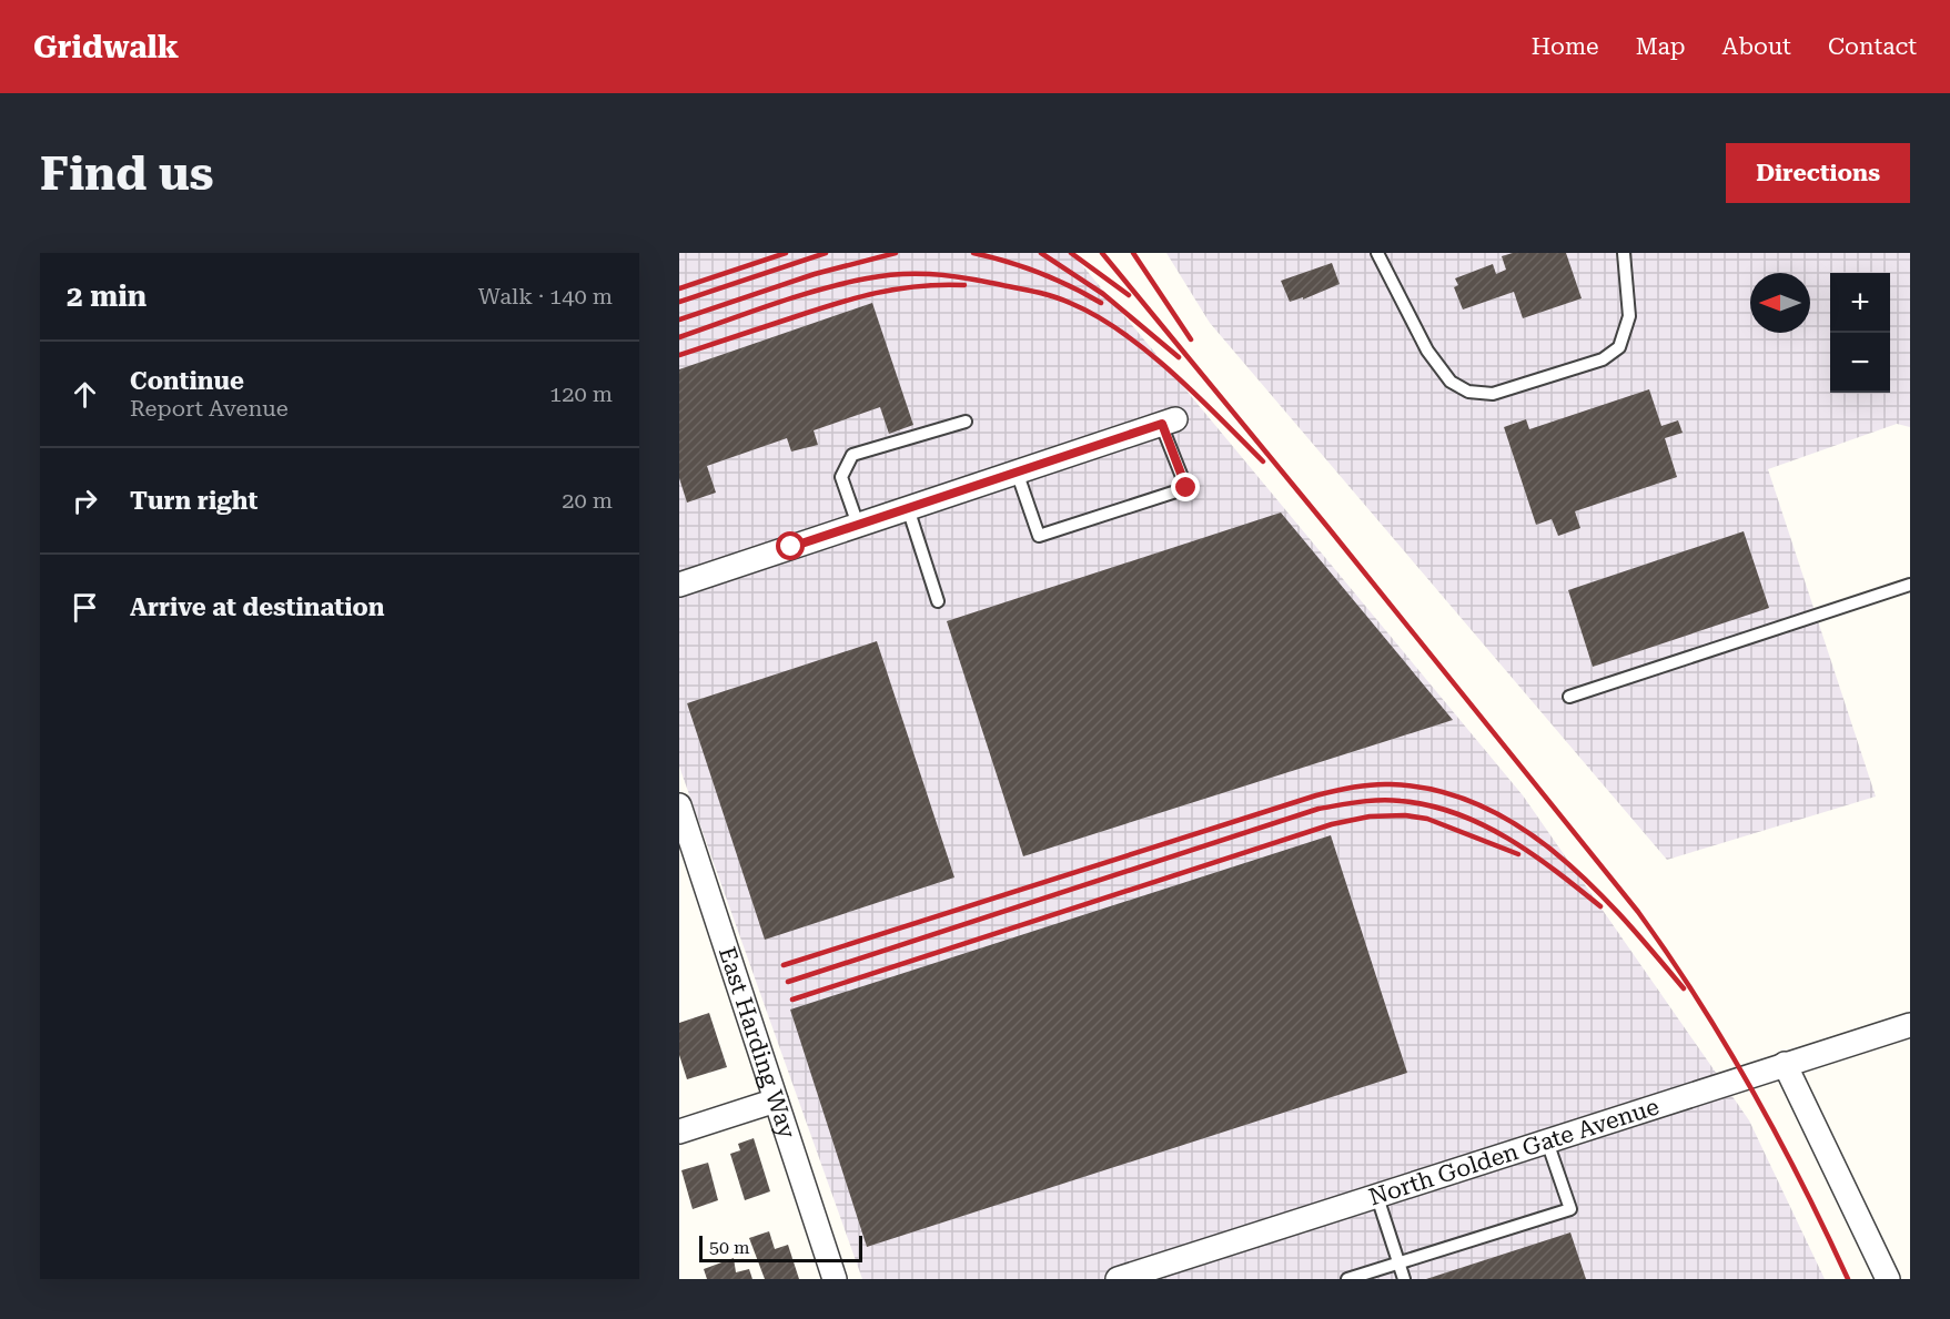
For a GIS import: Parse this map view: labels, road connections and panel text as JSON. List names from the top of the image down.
{
  "streets": {
    "street": ["East Harding Way", "North Golden Gate Avenue"]
  },
  "scale_bar": "50 m",
  "north": "left",
  "page": {
    "header": "Gridwalk",
    "nav": [
      "Home",
      "Map",
      "About",
      "Contact"
    ],
    "buttons": "Directions",
    "title": "Find us",
    "heading": ["2 min", "Walk · 140 m"],
    "map_buttons": ["+", "−"],
    "list": [
      ["Continue", "Report Avenue", "120 m"],
      ["Turn right", "20 m"],
      "Arrive at destination"
    ],
    "scale": "50 m"
  }
}
